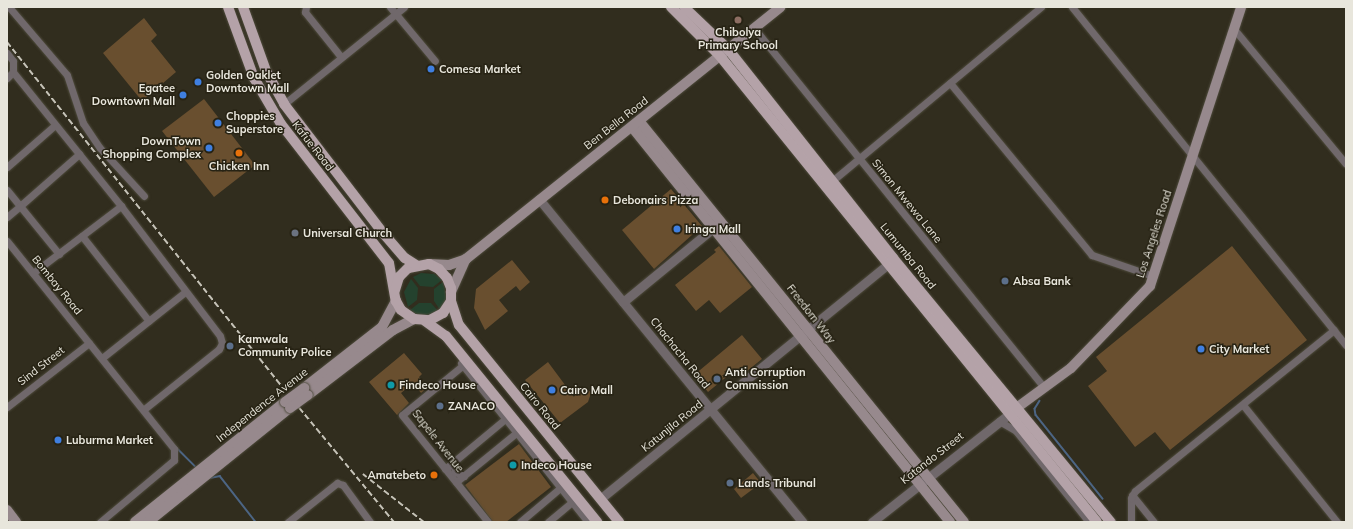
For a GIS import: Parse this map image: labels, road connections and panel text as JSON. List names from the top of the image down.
{
  "streets": {
    "main road": [
      "Ben Bella Road",
      "Kafue Road",
      "Los Angeles Road",
      "Lumumba Road",
      "Freedom Way",
      "Independence Avenue",
      "Cairo Road"
    ],
    "street": [
      "Simon Mwewa Lane",
      "Bombay Road",
      "Chachacha Road",
      "Sind Street",
      "Katunjila Road",
      "Sapele Avenue",
      "Katondo Street"
    ]
  },
  "crossings": [
    ["Ben Bella Road", "Kafue Road"],
    ["Ben Bella Road", "Simon Mwewa Lane"],
    ["Ben Bella Road", "Lumumba Road"],
    ["Ben Bella Road", "Freedom Way"],
    ["Ben Bella Road", "Chachacha Road"],
    ["Ben Bella Road", "Independence Avenue"],
    ["Ben Bella Road", "Cairo Road"],
    ["Kafue Road", "Independence Avenue"],
    ["Kafue Road", "Cairo Road"],
    ["Simon Mwewa Lane", "Los Angeles Road"],
    ["Los Angeles Road", "Lumumba Road"],
    ["Los Angeles Road", "Katondo Street"],
    ["Lumumba Road", "Katunjila Road"],
    ["Lumumba Road", "Katondo Street"],
    ["Bombay Road", "Sind Street"],
    ["Freedom Way", "Katunjila Road"],
    ["Freedom Way", "Katondo Street"],
    ["Chachacha Road", "Katunjila Road"],
    ["Independence Avenue", "Cairo Road"],
    ["Cairo Road", "Katunjila Road"]
  ],
  "places": [
    "Chibolya Primary School",
    "Comesa Market",
    "Golden Oaklet Downtown Mall",
    "Egatee Downtown Mall",
    "Choppies Superstore",
    "DownTown Shopping Complex",
    "Chicken Inn",
    "Debonairs Pizza",
    "Iringa Mall",
    "Universal Church",
    "Absa Bank",
    "Kamwala Community Police",
    "City Market",
    "Anti Corruption Commission",
    "Findeco House",
    "Cairo Mall",
    "ZANACO",
    "Luburma Market",
    "Indeco House",
    "Amatebeto",
    "Lands Tribunal"
  ]
}
